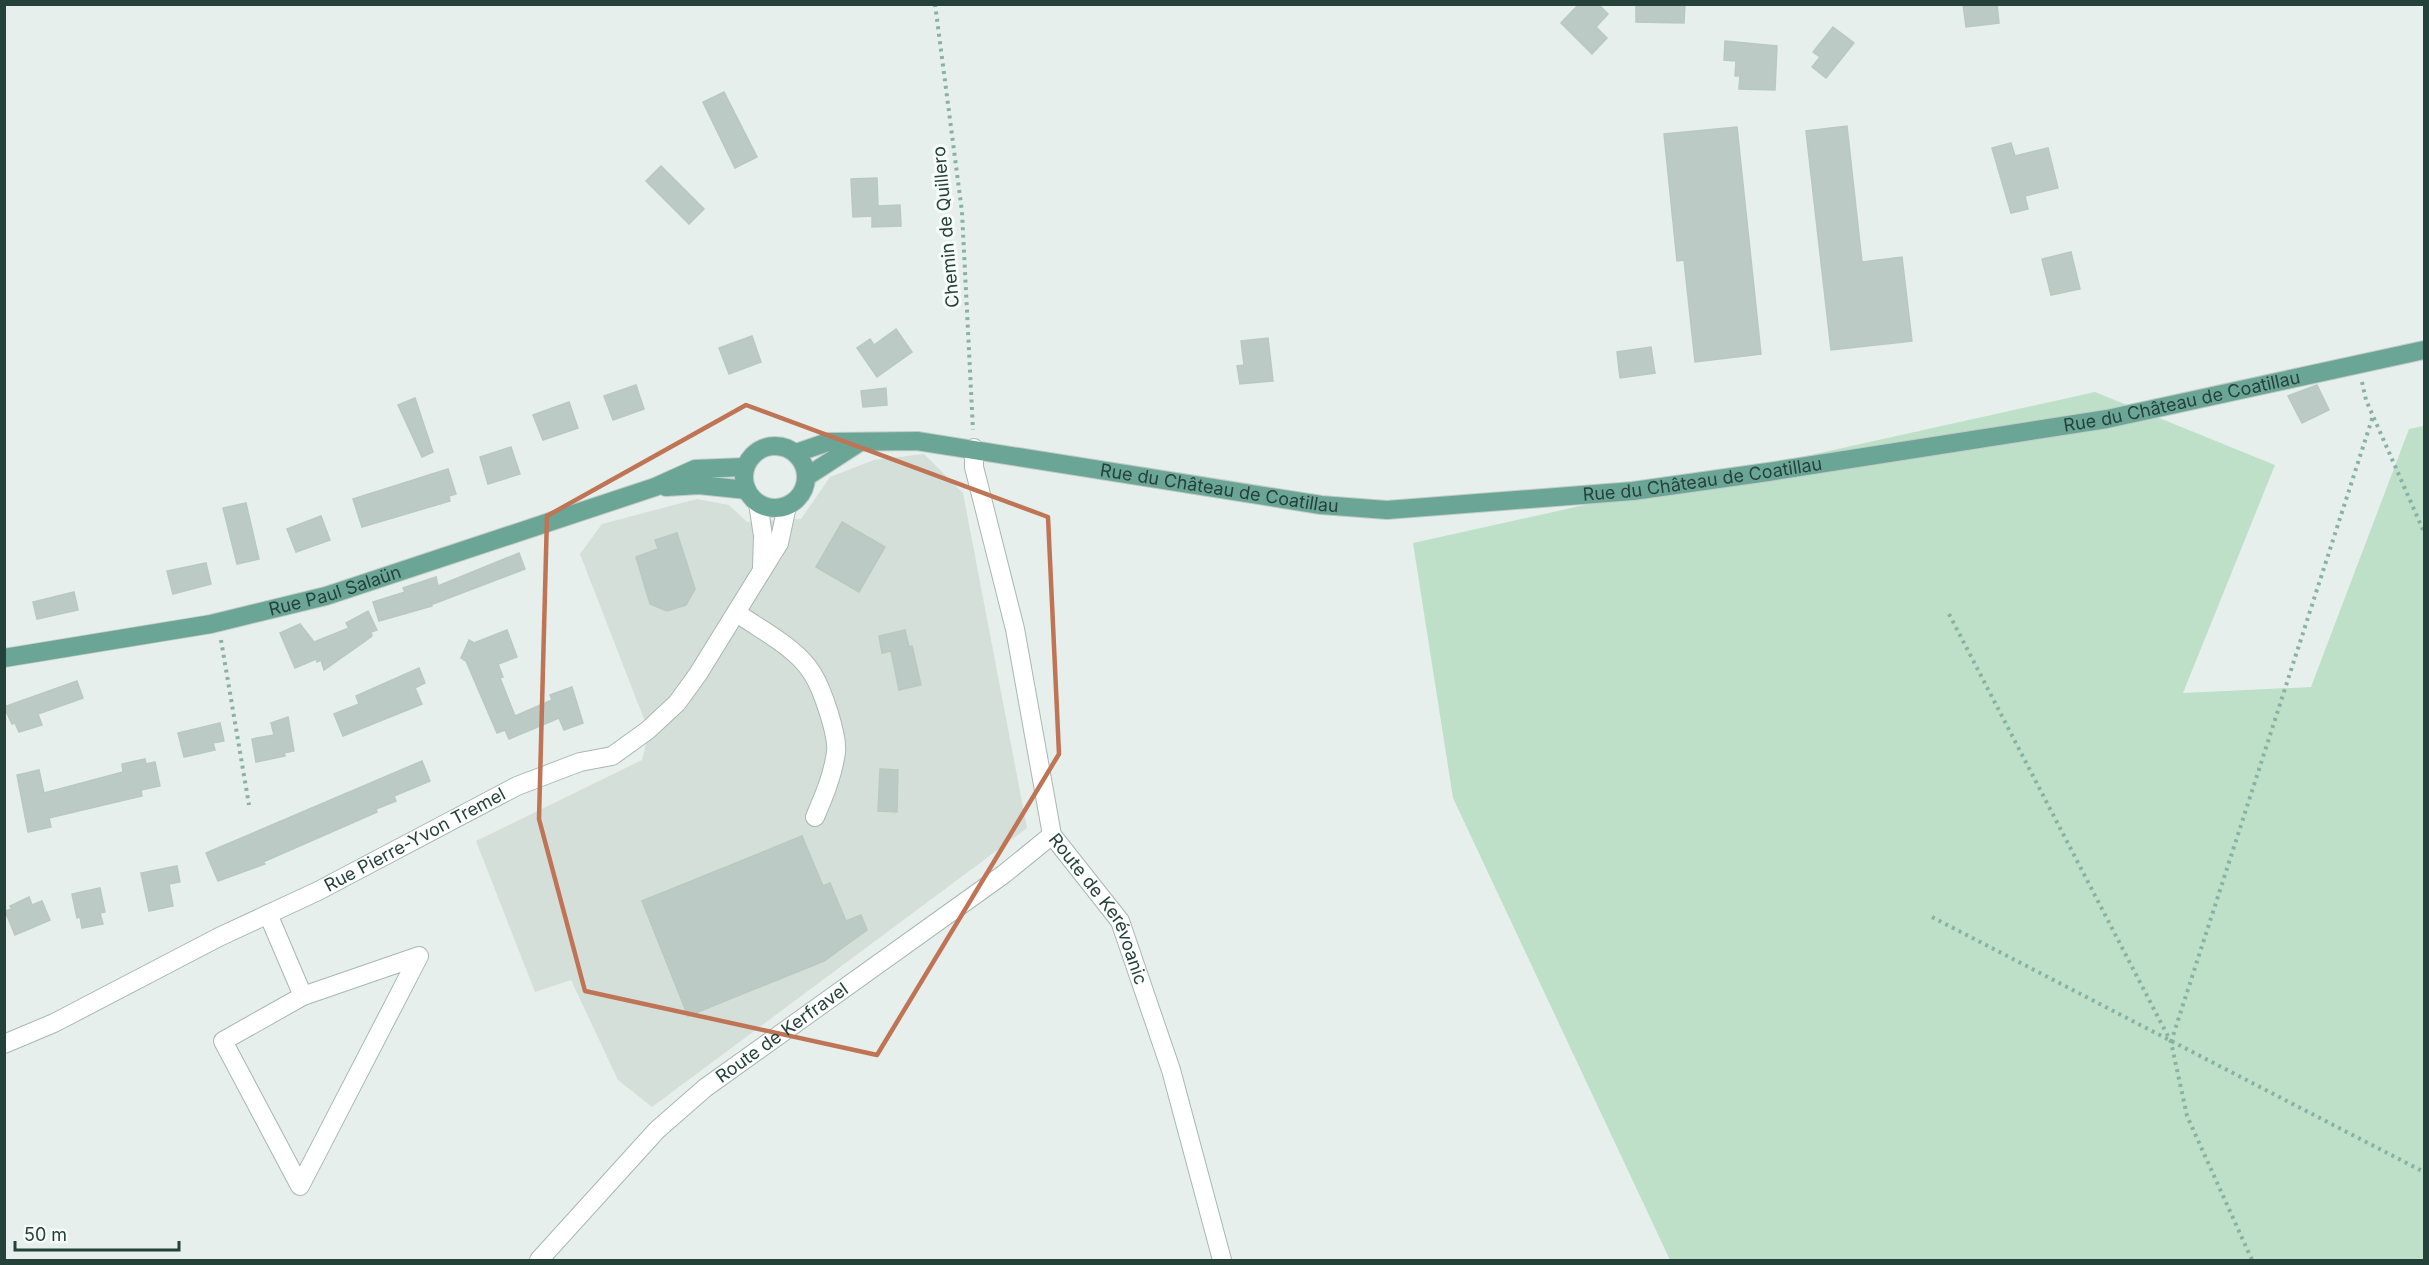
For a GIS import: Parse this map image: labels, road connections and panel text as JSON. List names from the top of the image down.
{
  "streets": {
    "main road": ["Rue du Château de Coatillau", "Rue Paul Salaün"],
    "street": ["Rue Pierre-Yvon Tremel", "Route de Kerévoanic", "Route de Kerfravel"],
    "path": ["Chemin de Quillero"]
  },
  "crossings": [
    ["Chemin de Quillero", "Rue du Château de Coatillau"],
    ["Chemin de Quillero", "Route de Kerévoanic"],
    ["Rue du Château de Coatillau", "Route de Kerévoanic"],
    ["Rue Paul Salaün", "Rue Pierre-Yvon Tremel"],
    ["Route de Kerévoanic", "Route de Kerfravel"]
  ],
  "scale_bar": "50 m"
}
